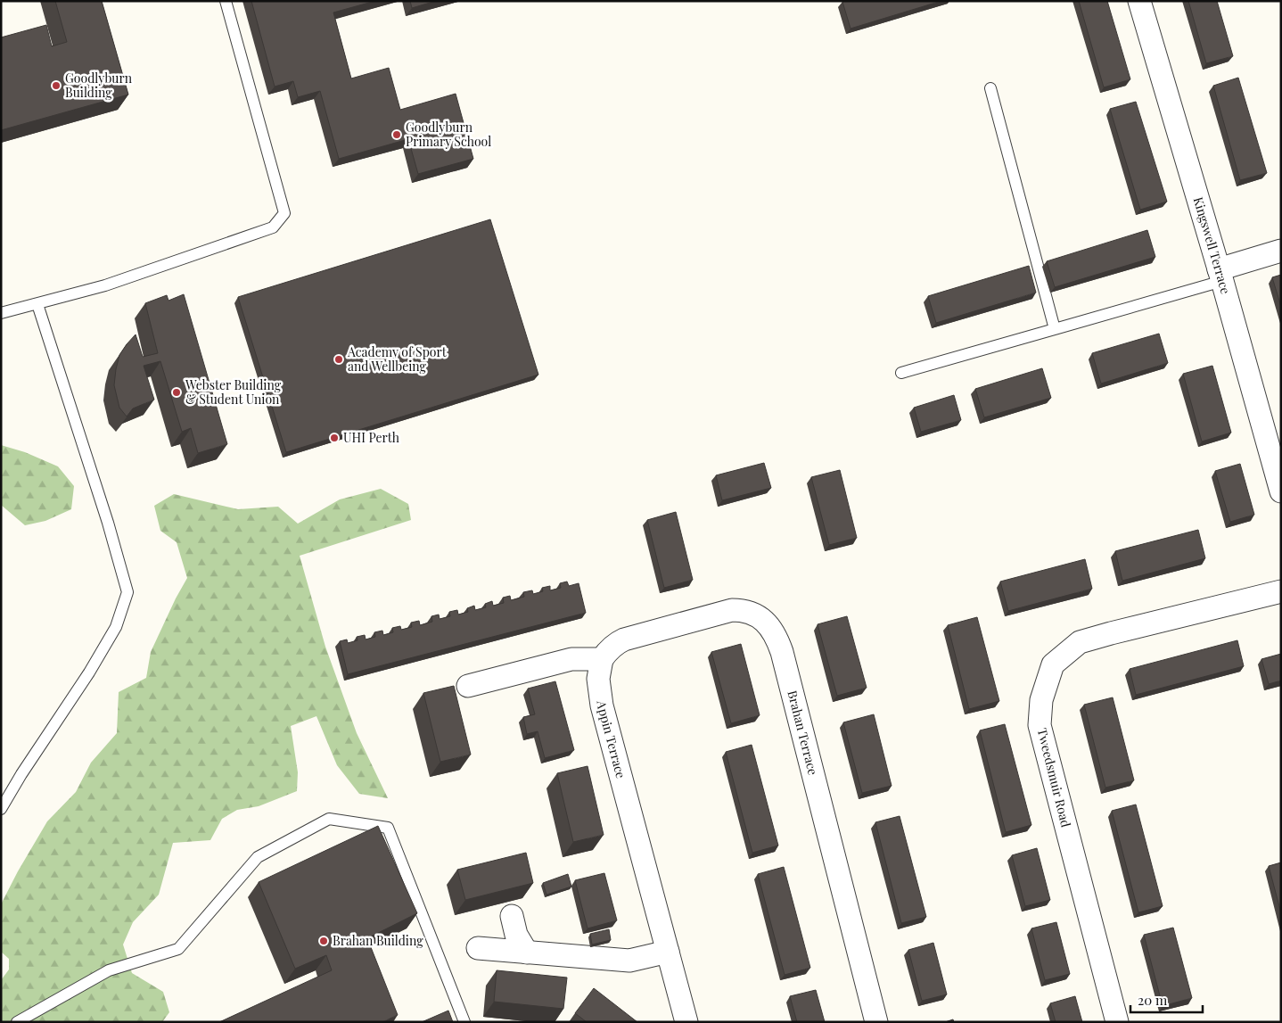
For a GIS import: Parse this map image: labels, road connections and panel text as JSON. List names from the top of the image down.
{
  "streets": {
    "street": [
      "Kingswell Terrace",
      "Brahan Terrace",
      "Appin Terrace",
      "Tweedsmuir Road"
    ]
  },
  "crossings": [
    ["Brahan Terrace", "Appin Terrace"]
  ],
  "places": [
    "Goodlyburn Building",
    "Goodlyburn Primary School",
    "Academy of Sport and Wellbeing",
    "Webster Building & Student Union",
    "UHI Perth",
    "Brahan Building"
  ],
  "scale_bar": "20 m"
}
